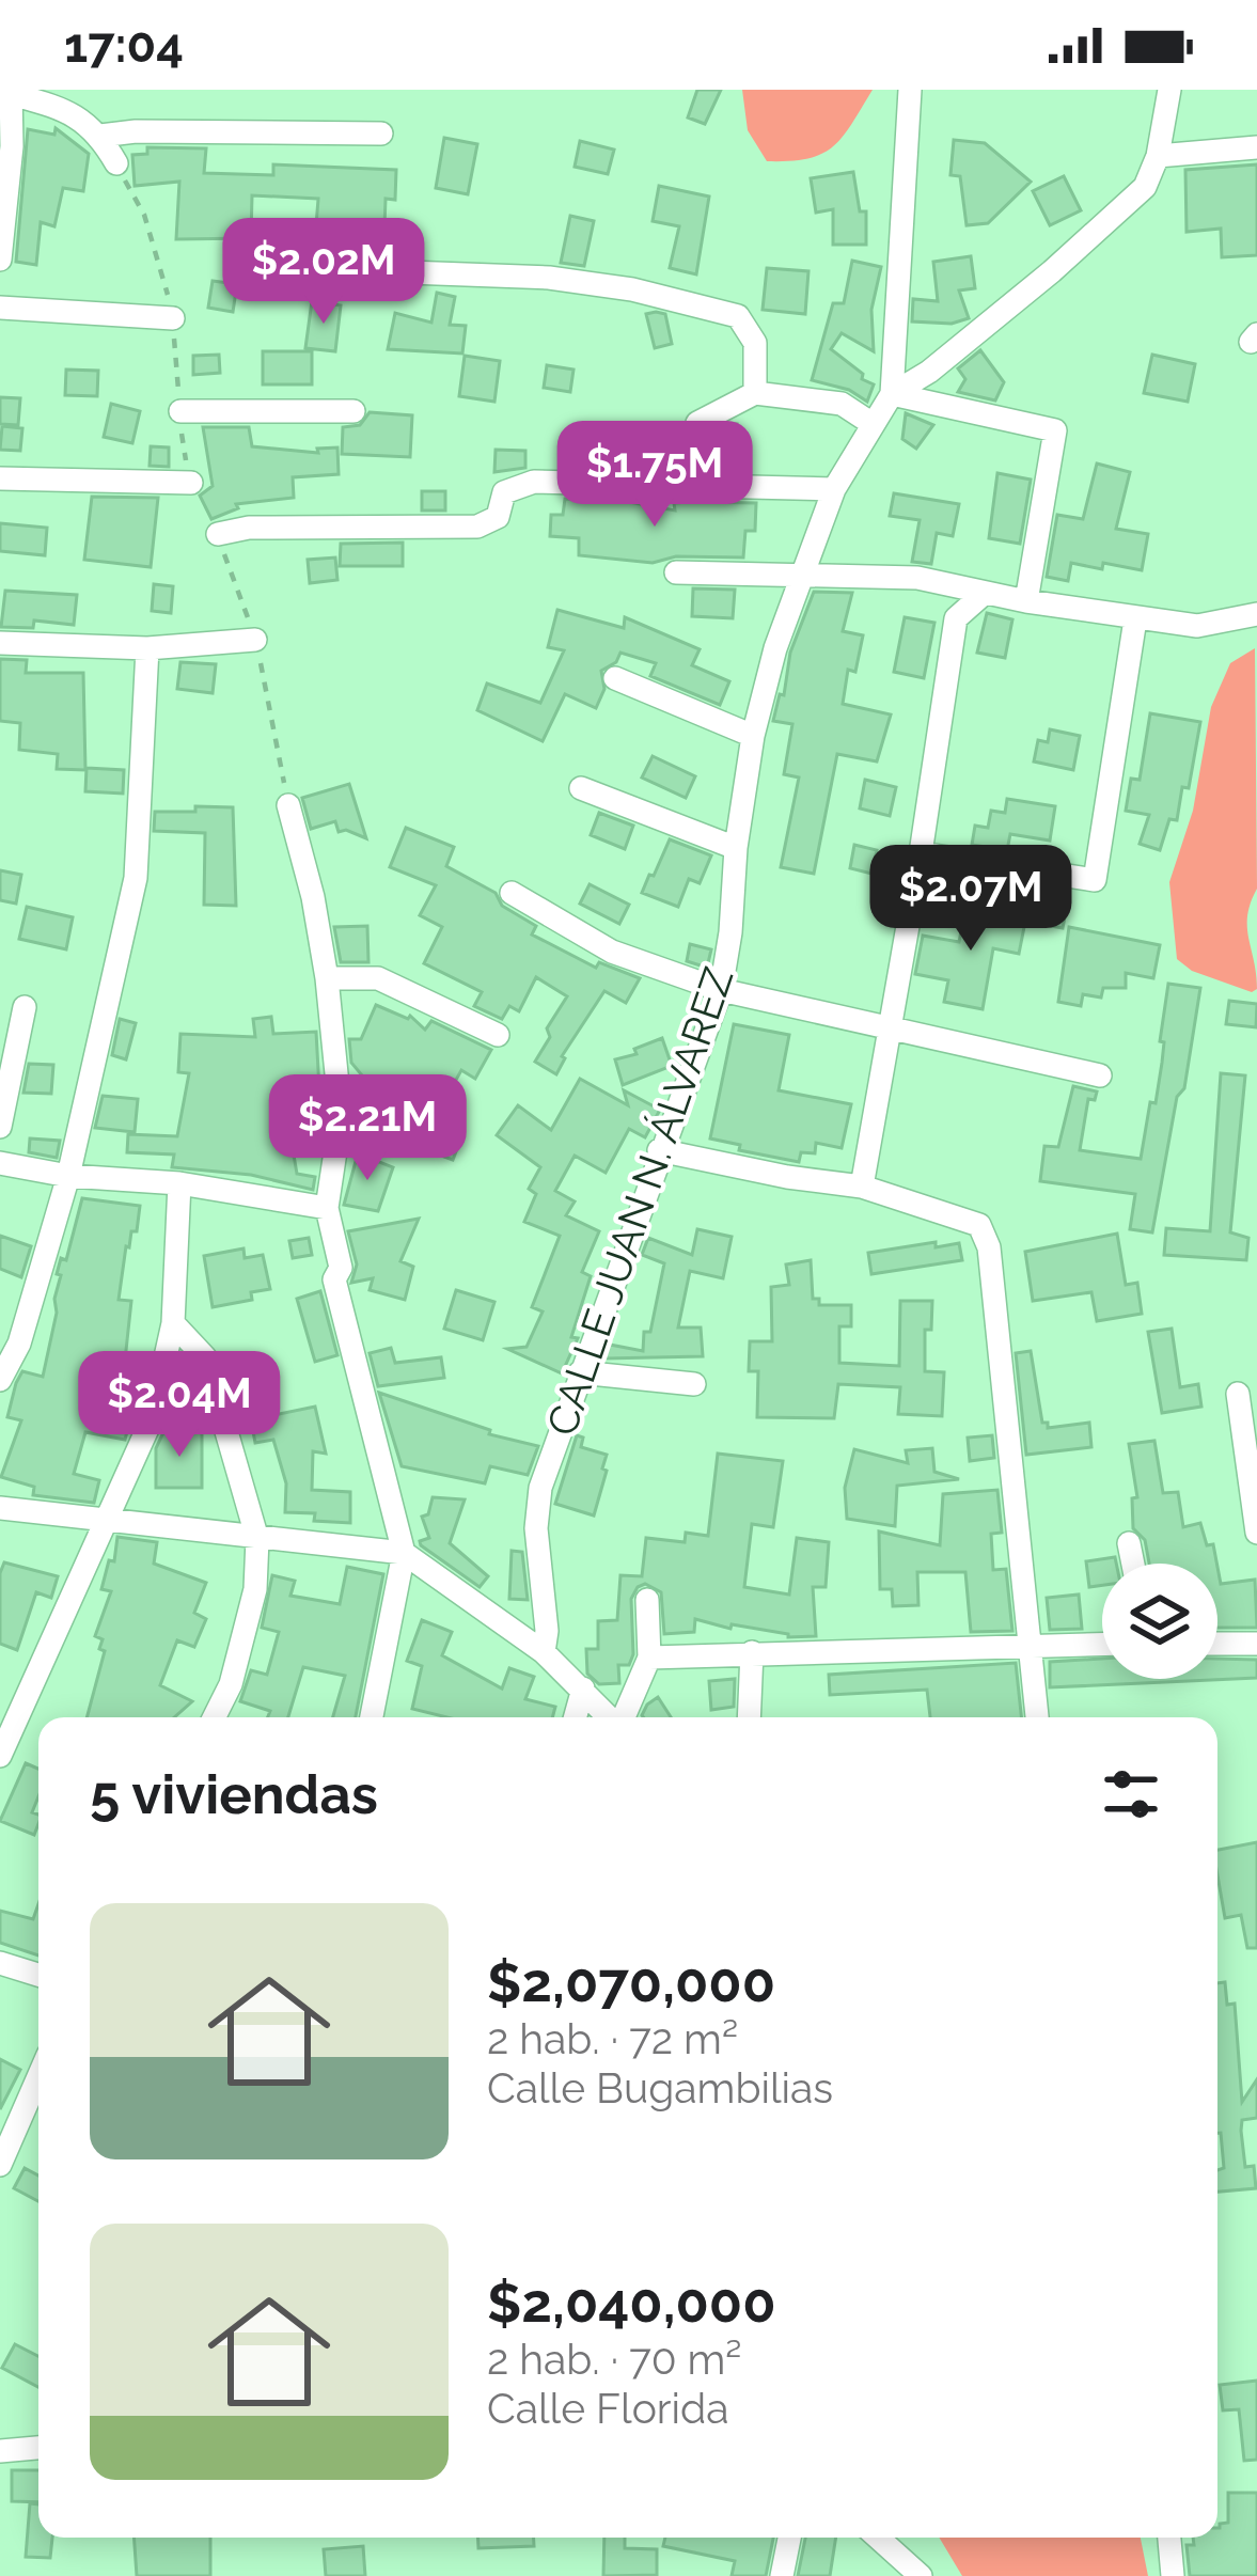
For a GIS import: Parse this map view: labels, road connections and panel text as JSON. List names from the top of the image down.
{
  "streets": {
    "street": ["CALLE JUAN N. ÁLVAREZ"]
  },
  "page": {
    "status": "17:04",
    "price": [
      "$2.02M",
      "$1.75M",
      "$2.07M",
      "$2.21M",
      "$2.04M"
    ],
    "heading": "5 viviendas",
    "list": [
      {
        "name": "$2,070,000",
        "note": "2 hab. · 72 m² · Calle Bugambilias"
      },
      {
        "name": "$2,040,000",
        "note": "2 hab. · 70 m² · Calle Florida"
      }
    ]
  }
}
